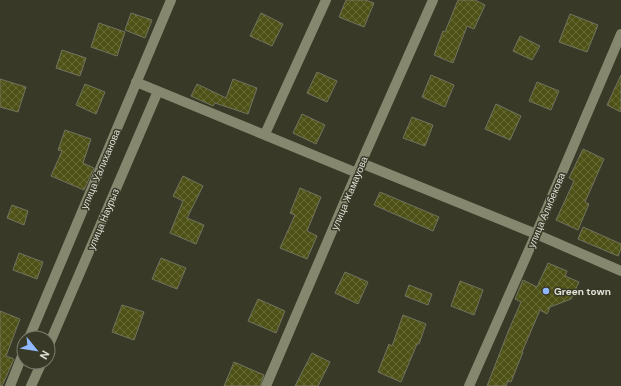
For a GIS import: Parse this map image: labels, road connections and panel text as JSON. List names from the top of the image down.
{
  "streets": {
    "street": [
      "улица Уалиханова",
      "улица Жамауова",
      "улица Алибекова",
      "улица Наурыз"
    ]
  },
  "places": ["Green town"],
  "north": "bottom right"
}
